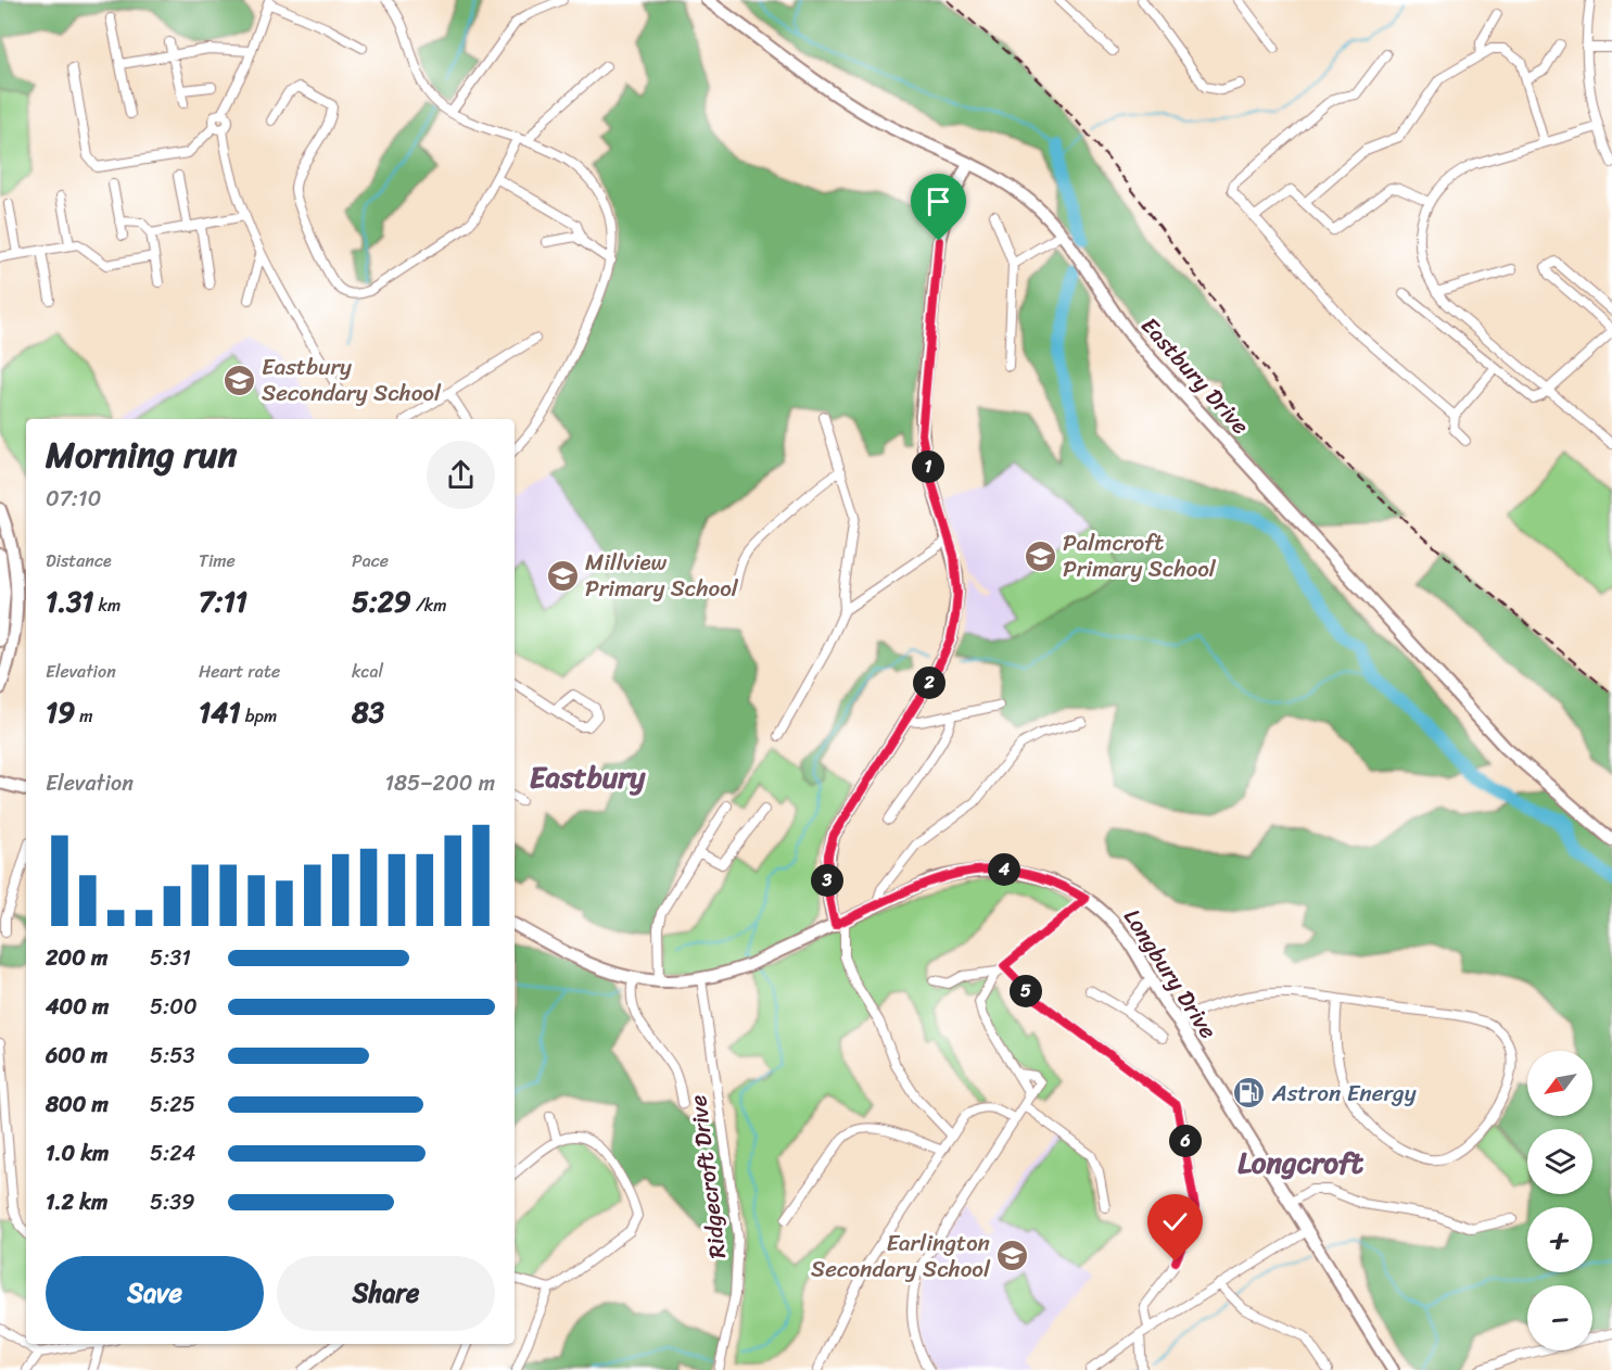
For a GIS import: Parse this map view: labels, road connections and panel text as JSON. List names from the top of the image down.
{
  "streets": {
    "street": ["Eastbury Drive", "Longbury Drive", "Ridgecroft Drive"]
  },
  "crossings": [
    ["Longbury Drive", "Ridgecroft Drive"]
  ],
  "districts": ["Eastbury", "Longcroft"],
  "places": {
    "school or university": [
      "Eastbury Secondary School",
      "Palmcroft Primary School",
      "Millview Primary School",
      "Earlington Secondary School"
    ],
    "fuel station": ["Astron Energy"]
  },
  "north": "bottom left",
  "page": {
    "heading": ["Morning run", "07:10"],
    "pins": [
      "1",
      "2",
      "4",
      "3",
      "5",
      "6"
    ],
    "stats": [
      ["Distance", "1.31 km"],
      ["Time", "7:11"],
      ["Pace", "5:29 /km"],
      ["Elevation", "19 m"],
      ["Heart rate", "141 bpm"],
      ["kcal", "83"]
    ],
    "chart": ["Elevation", "185–200 m"],
    "list": [
      {
        "name": "200 m",
        "note": "5:31"
      },
      {
        "name": "400 m",
        "note": "5:00"
      },
      {
        "name": "600 m",
        "note": "5:53"
      },
      {
        "name": "800 m",
        "note": "5:25"
      },
      {
        "name": "1.0 km",
        "note": "5:24"
      },
      {
        "name": "1.2 km",
        "note": "5:39"
      }
    ],
    "map_buttons": ["+", "−"],
    "buttons": ["Save", "Share"]
  }
}
